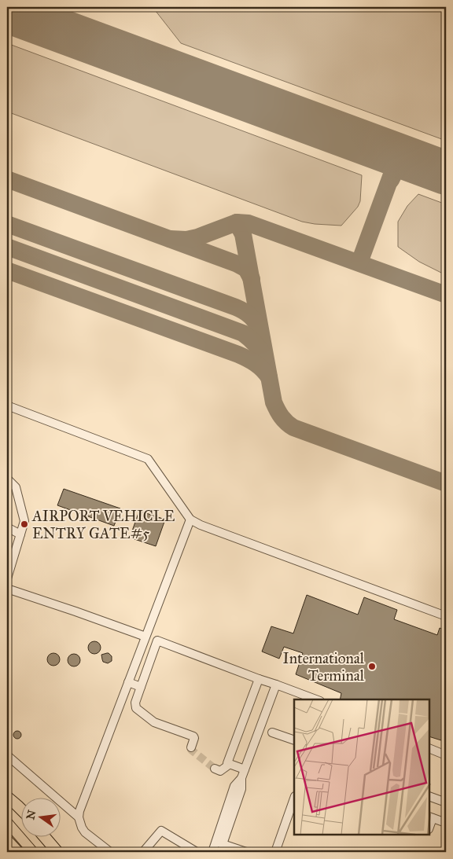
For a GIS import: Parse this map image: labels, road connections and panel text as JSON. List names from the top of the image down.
{
  "places": ["AIRPORT VEHICLE ENTRY GATE#5", "International Terminal"],
  "north": "left"
}
